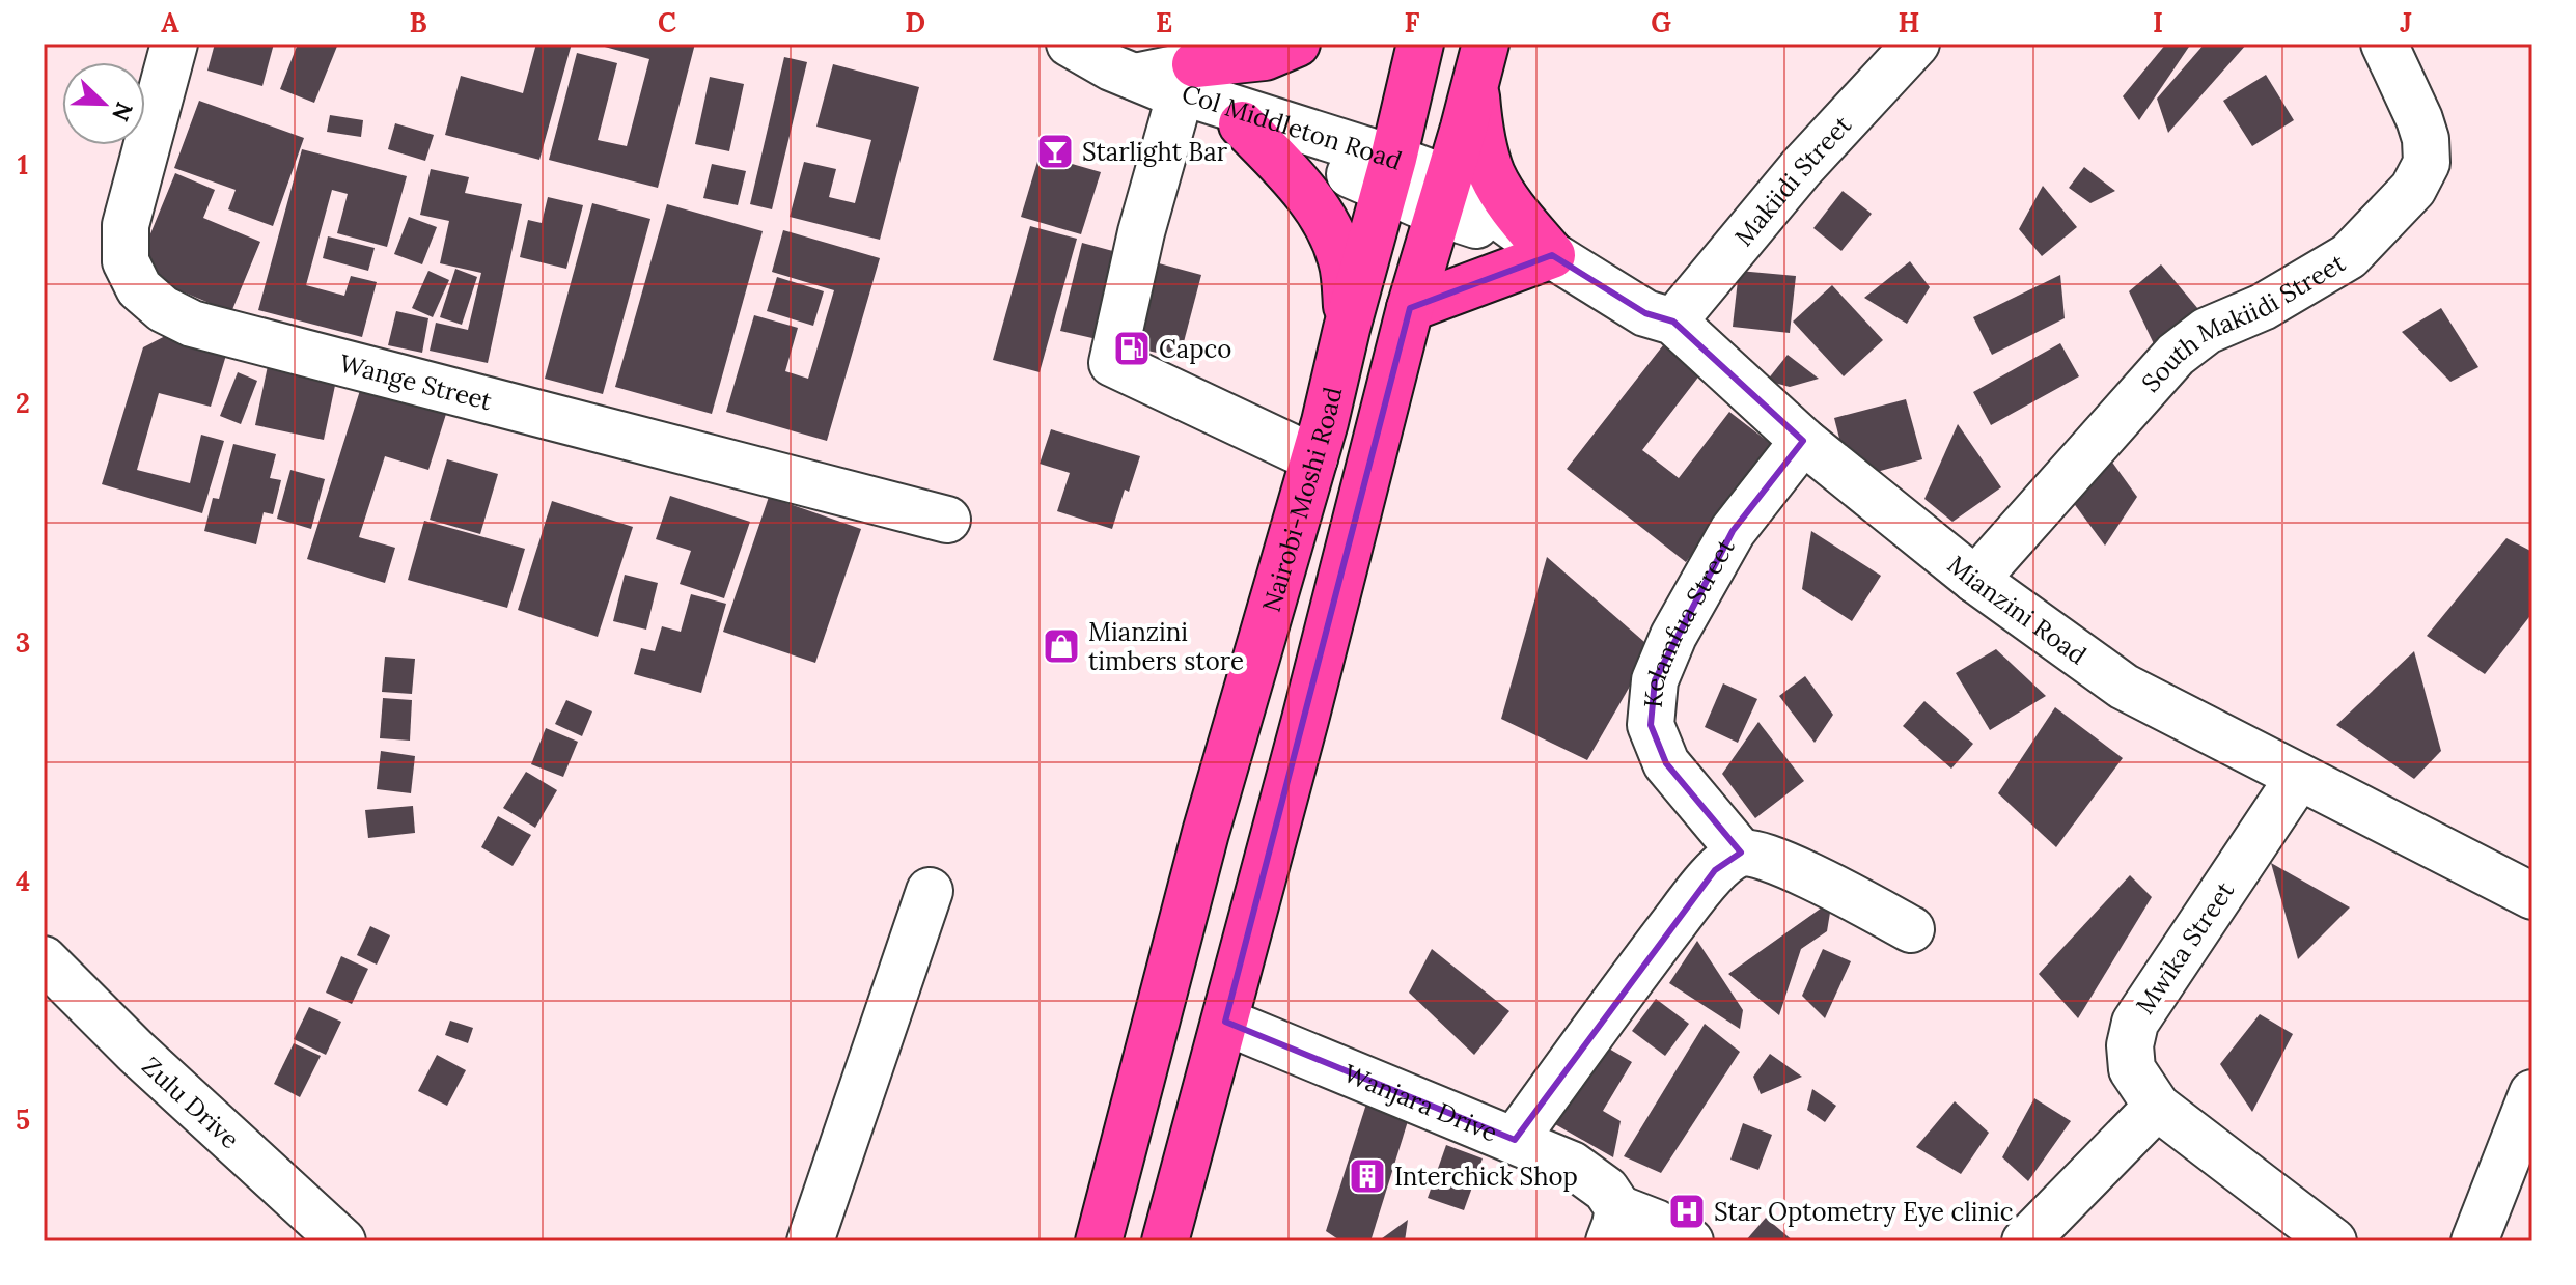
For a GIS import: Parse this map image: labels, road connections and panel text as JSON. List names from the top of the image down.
{
  "streets": {
    "highway": ["Nairobi-Moshi Road"],
    "street": [
      "Col Middleton Road",
      "Makiidi Street",
      "South Makiidi Street",
      "Wange Street",
      "Mianzini Road",
      "Kelamfua Street",
      "Mwika Street",
      "Zulu Drive",
      "Wanjara Drive"
    ]
  },
  "crossings": [
    ["Col Middleton Road", "Nairobi-Moshi Road"],
    ["Col Middleton Road", "Mianzini Road"],
    ["Makiidi Street", "Mianzini Road"],
    ["South Makiidi Street", "Mianzini Road"],
    ["Mianzini Road", "Kelamfua Street"],
    ["Mianzini Road", "Mwika Street"]
  ],
  "places": {
    "bar": ["Starlight Bar"],
    "fuel station": ["Capco"],
    "shop": ["Mianzini timbers store"],
    "building": ["Interchick Shop"],
    "hospital": ["Star Optometry Eye clinic"]
  },
  "north": "bottom right",
  "grid": {
    "columns": [
      "A",
      "B",
      "C",
      "D",
      "E",
      "F",
      "G",
      "H",
      "I",
      "J"
    ],
    "rows": [
      "1",
      "2",
      "3",
      "4",
      "5"
    ]
  }
}
